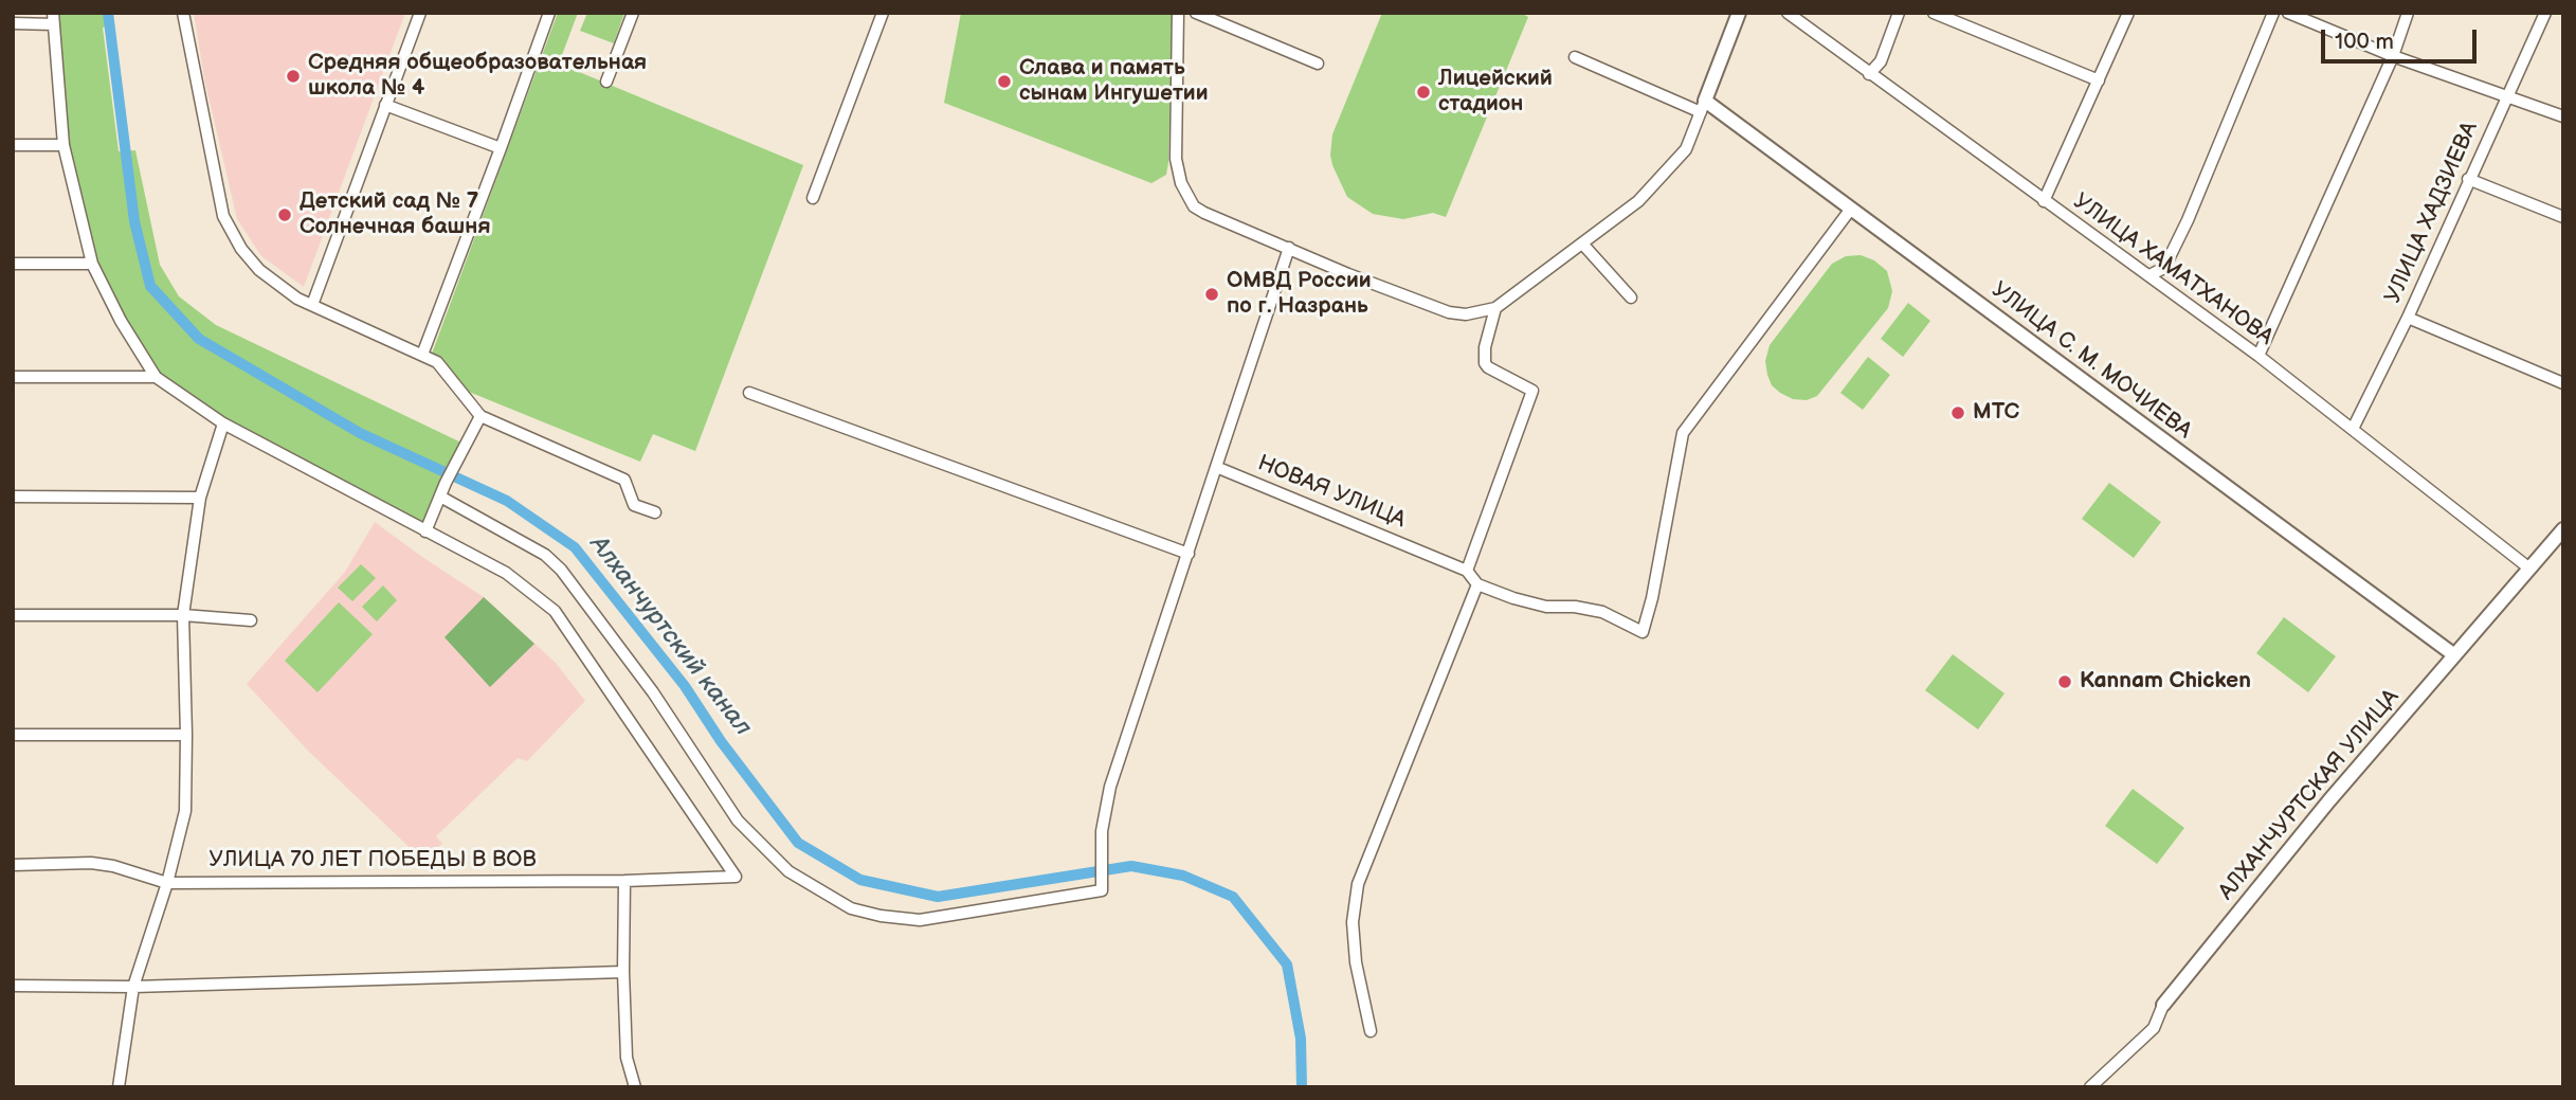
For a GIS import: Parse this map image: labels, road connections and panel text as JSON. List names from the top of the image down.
{
  "streets": {
    "street": [
      "УЛИЦА ХАДЗИЕВА",
      "УЛИЦА ХАМАТХАНОВА",
      "УЛИЦА С. М. МОЧИЕВА",
      "НОВАЯ УЛИЦА",
      "АЛХАНЧУРТСКАЯ УЛИЦА",
      "УЛИЦА 70 ЛЕТ ПОБЕДЫ В ВОВ"
    ]
  },
  "crossings": [
    ["УЛИЦА ХАДЗИЕВА", "УЛИЦА ХАМАТХАНОВА"],
    ["УЛИЦА ХАМАТХАНОВА", "АЛХАНЧУРТСКАЯ УЛИЦА"],
    ["УЛИЦА С. М. МОЧИЕВА", "АЛХАНЧУРТСКАЯ УЛИЦА"]
  ],
  "water": ["Алханчуртский канал"],
  "places": [
    "Средняя общеобразовательная школа № 4",
    "Слава и память сынам Ингушетии",
    "Лицейский стадион",
    "Детский сад № 7 Солнечная башня",
    "ОМВД России по г. Назрань",
    "МТС",
    "Kannam Chicken"
  ],
  "scale_bar": "100 m"
}
